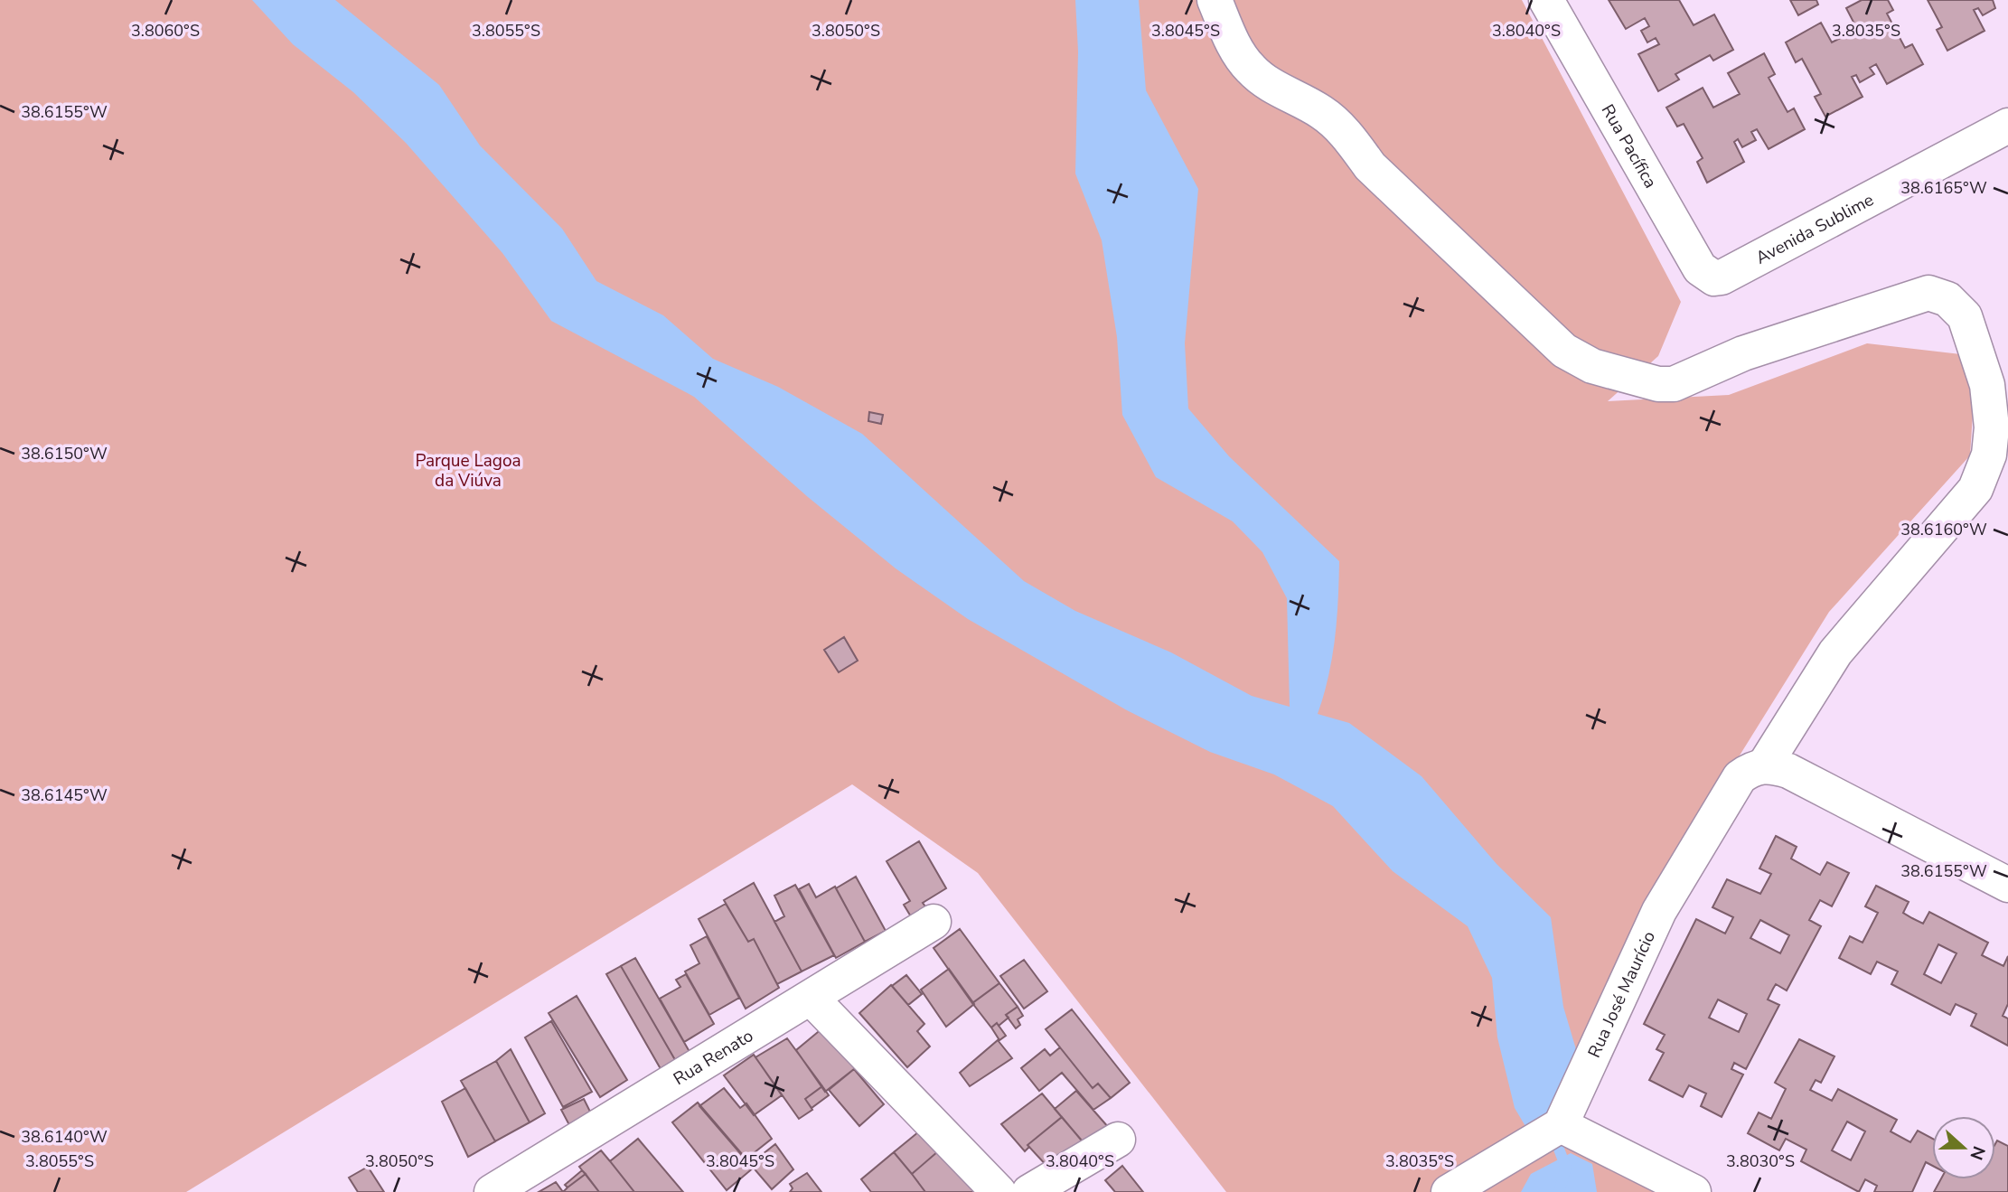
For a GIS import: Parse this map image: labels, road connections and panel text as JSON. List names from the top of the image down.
{
  "streets": {
    "street": [
      "Rua Pacífica",
      "Avenida Sublime",
      "Rua José Maurício",
      "Rua Renato"
    ]
  },
  "crossings": [
    ["Rua Pacífica", "Avenida Sublime"]
  ],
  "parks": ["Parque Lagoa da Viúva"],
  "north": "right",
  "coordinates": [
    "3.8055°S",
    "3.8050°S",
    "3.8045°S",
    "3.8040°S",
    "3.8060°S",
    "3.8035°S",
    "38.6155°W",
    "38.6165°W",
    "38.6150°W",
    "38.6160°W",
    "38.6145°W",
    "38.6140°W",
    "3.8030°S"
  ]
}
